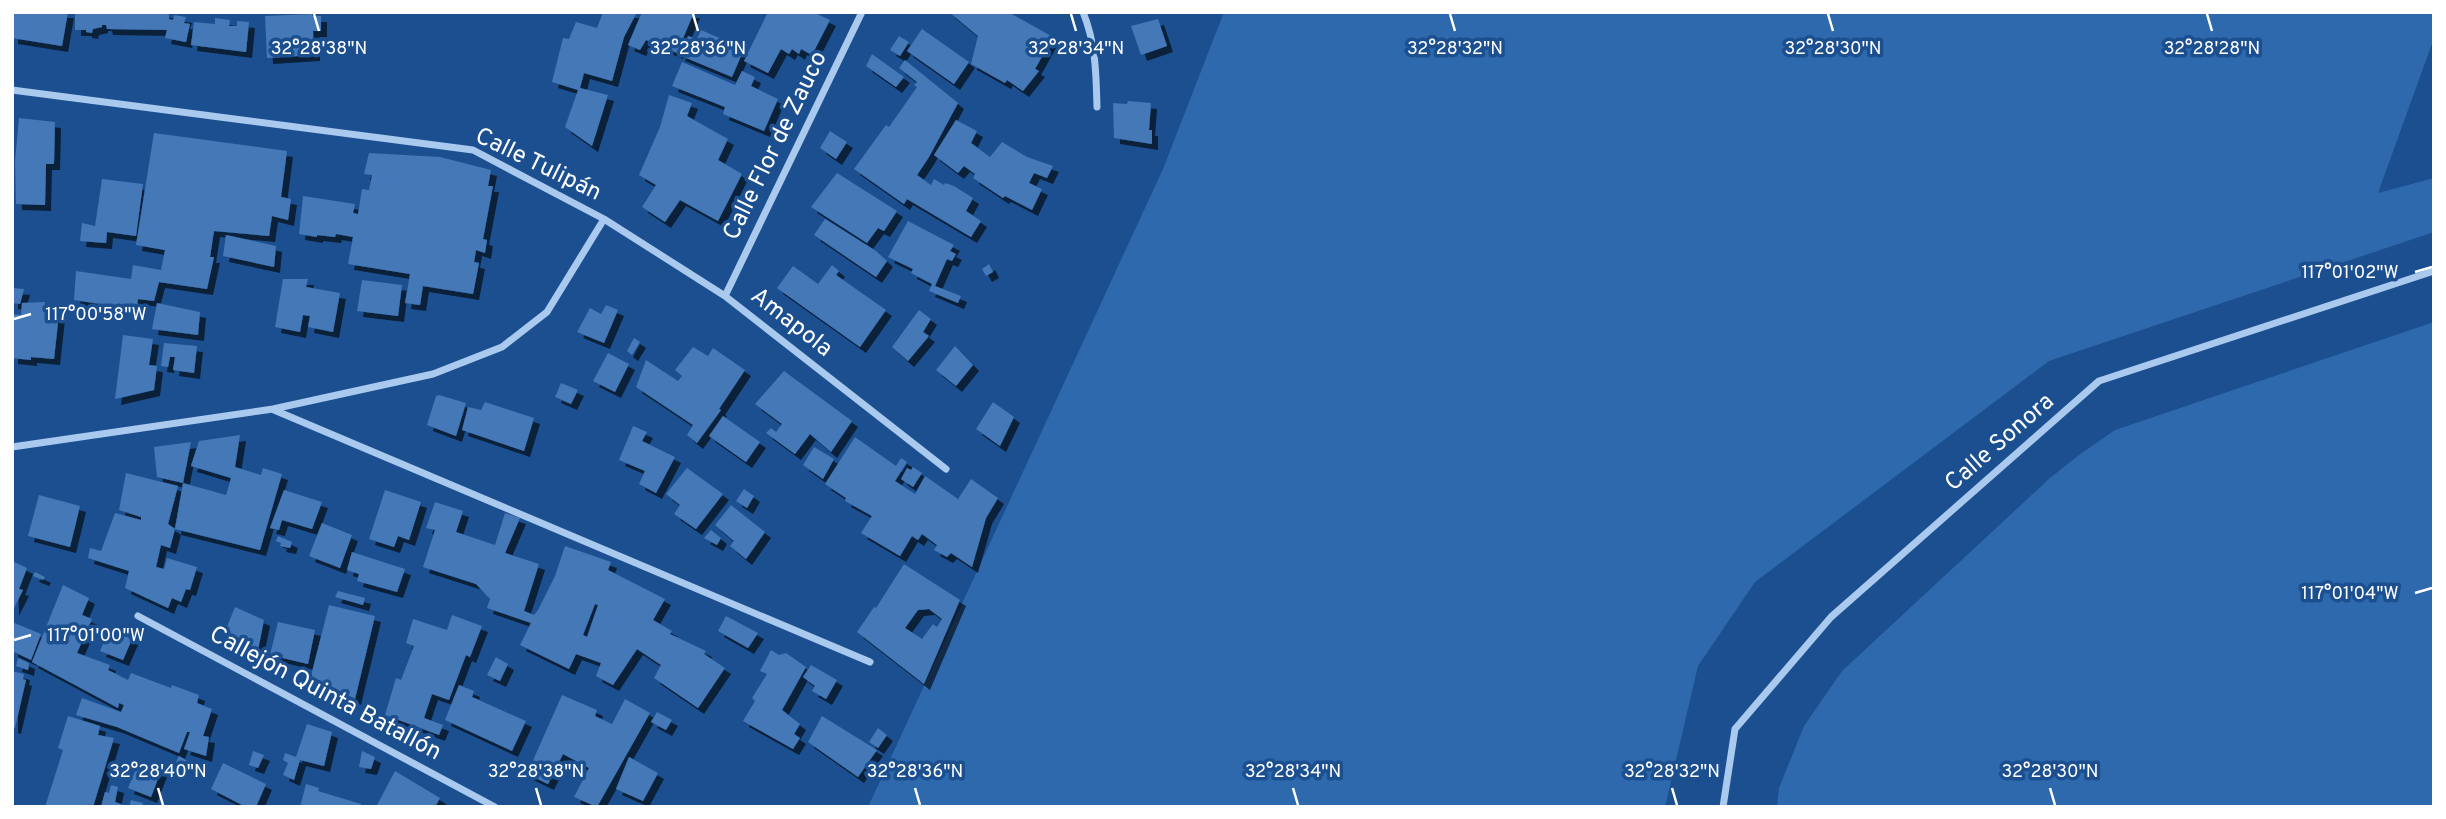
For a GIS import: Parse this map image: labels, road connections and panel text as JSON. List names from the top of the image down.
{
  "streets": {
    "street": [
      "Calle Flor de Zauco",
      "Calle Tulipán",
      "Amapola",
      "Calle Sonora",
      "Callejón Quinta Batallón"
    ]
  },
  "crossings": [
    ["Calle Flor de Zauco", "Amapola"],
    ["Calle Tulipán", "Amapola"]
  ],
  "coordinates": [
    "32°28'38\"N",
    "32°28'36\"N",
    "32°28'34\"N",
    "32°28'32\"N",
    "32°28'30\"N",
    "32°28'28\"N",
    "117°01'02\"W",
    "117°00'58\"W",
    "117°01'04\"W",
    "117°01'00\"W",
    "32°28'40\"N"
  ]
}
